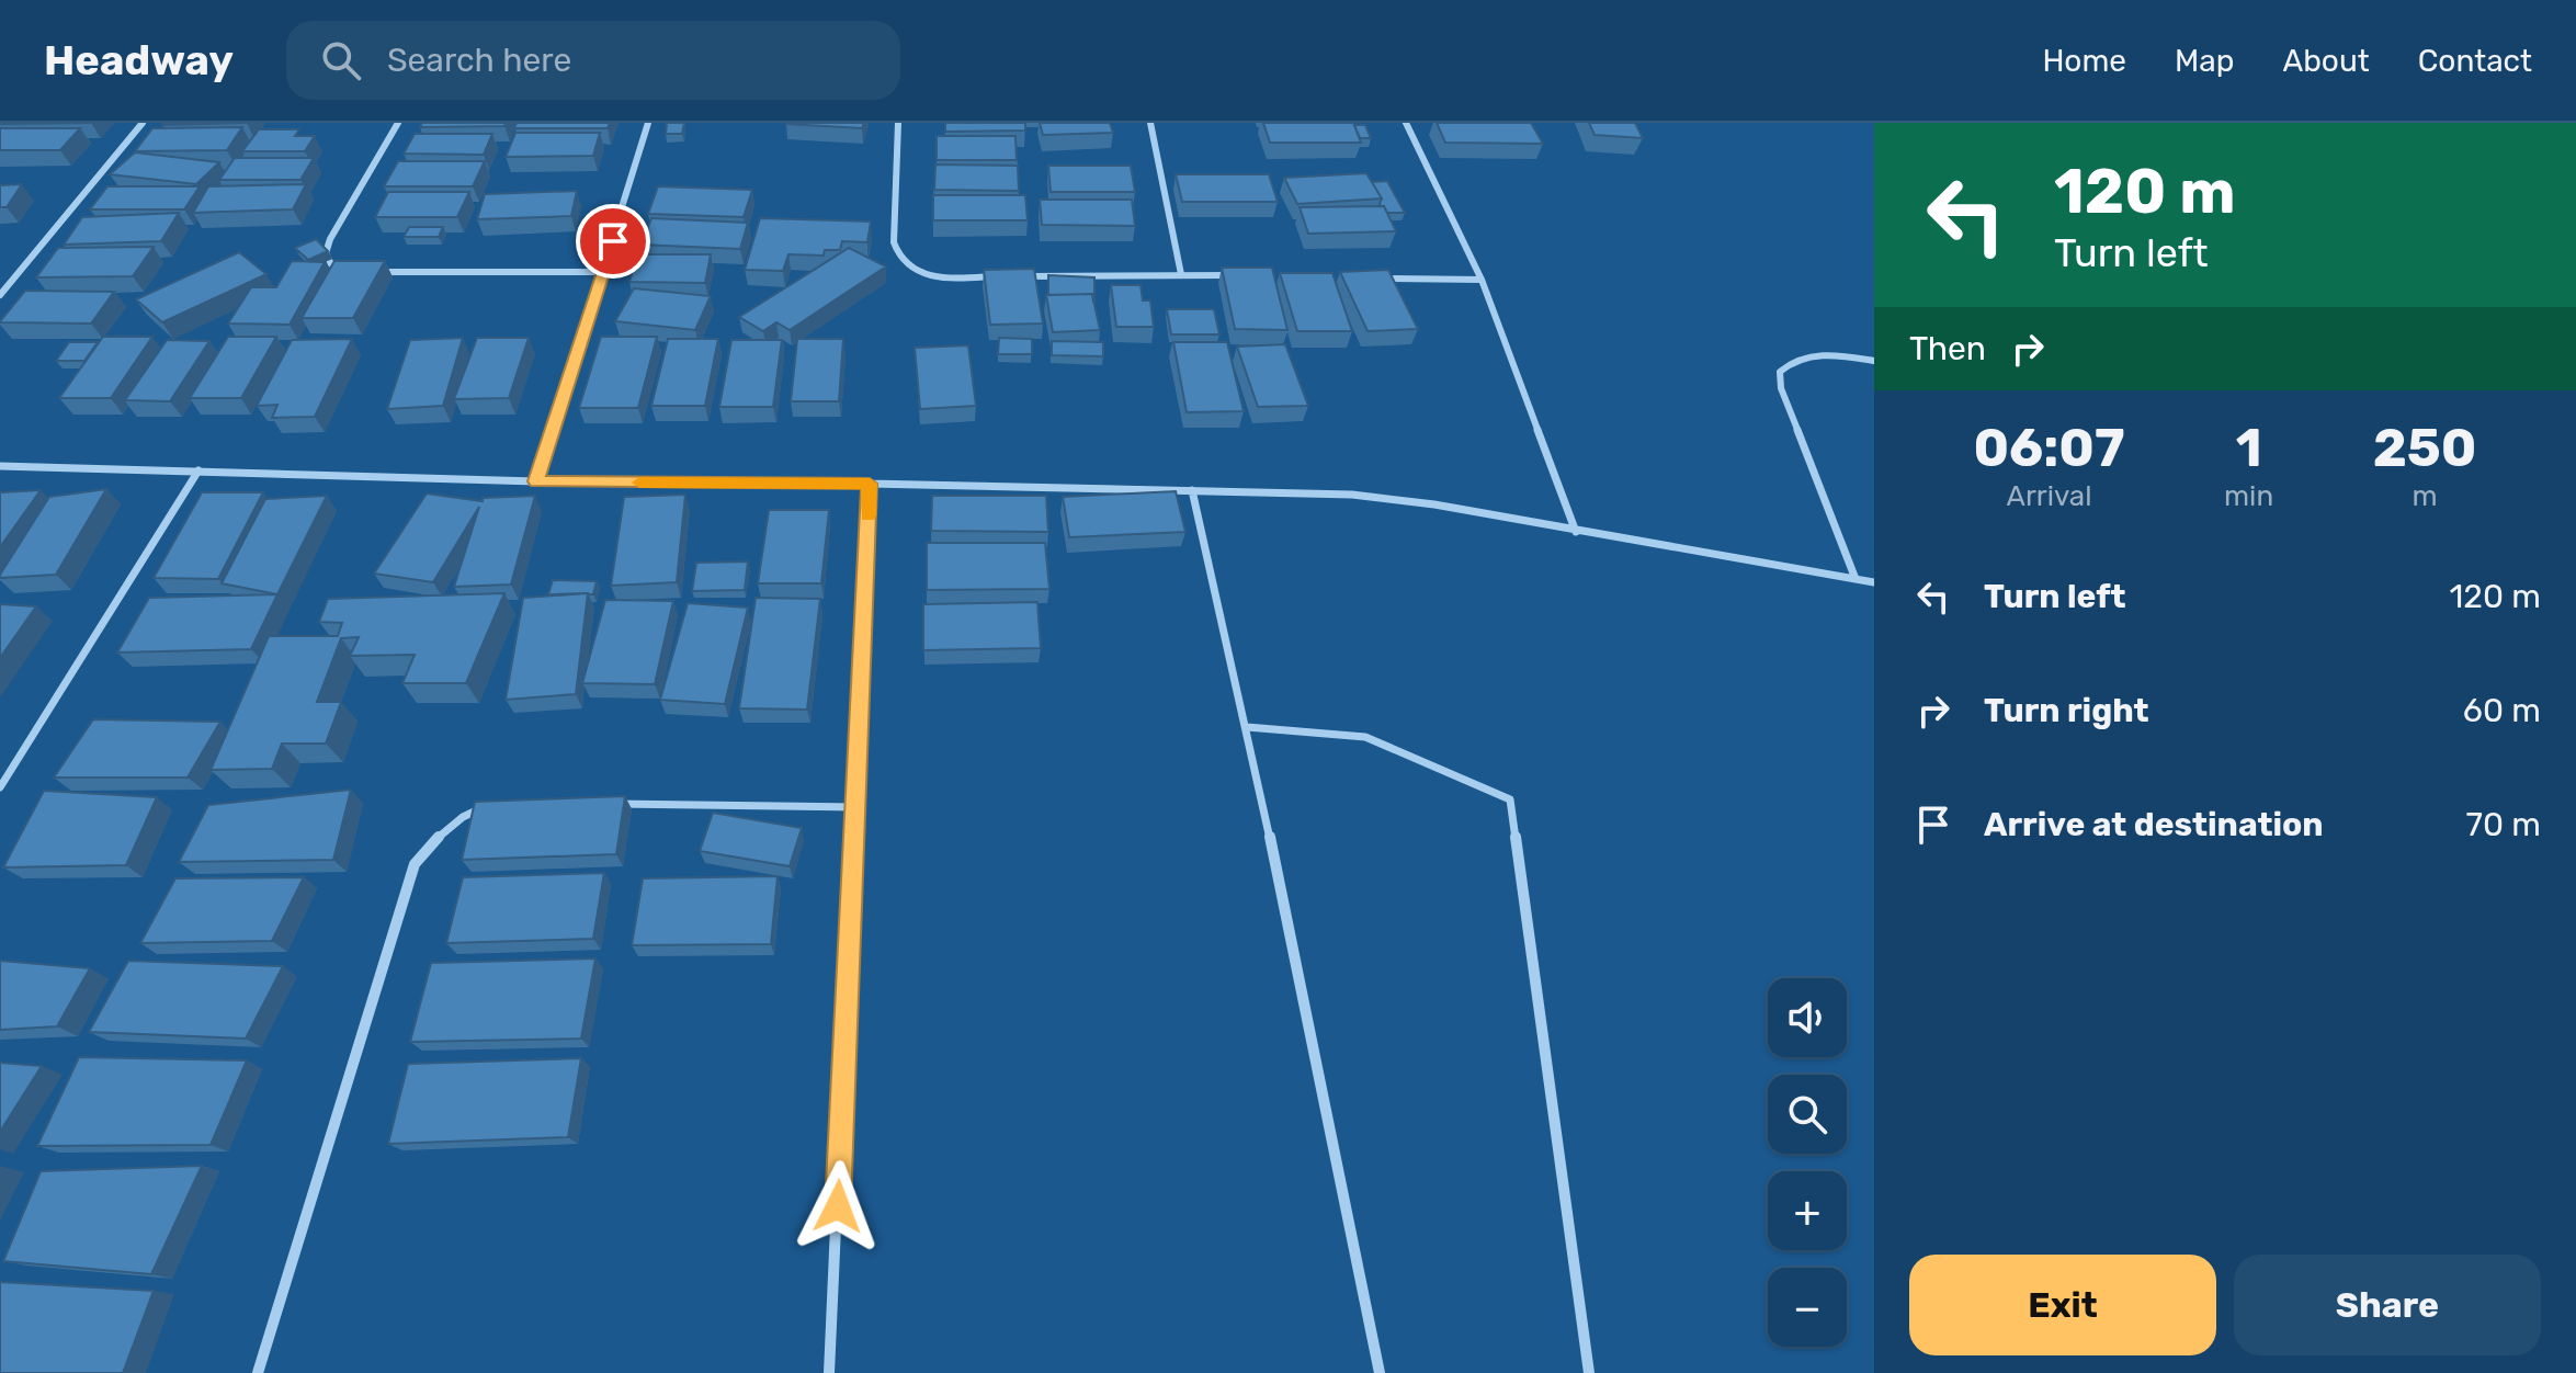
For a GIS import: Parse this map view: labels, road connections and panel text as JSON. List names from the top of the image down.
{
  "page": {
    "header": "Headway",
    "search": "Search here",
    "nav": [
      "Home",
      "Map",
      "About",
      "Contact"
    ],
    "turn": ["120 m", "Turn left"],
    "then": "Then",
    "eta": [
      "06:07",
      "Arrival",
      "1",
      "min",
      "250",
      "m"
    ],
    "list": [
      {
        "name": "Turn left",
        "value": "120 m"
      },
      {
        "name": "Turn right",
        "value": "60 m"
      },
      {
        "name": "Arrive at destination",
        "value": "70 m"
      }
    ],
    "map_buttons": ["+", "−"],
    "buttons": ["Exit", "Share"]
  }
}
